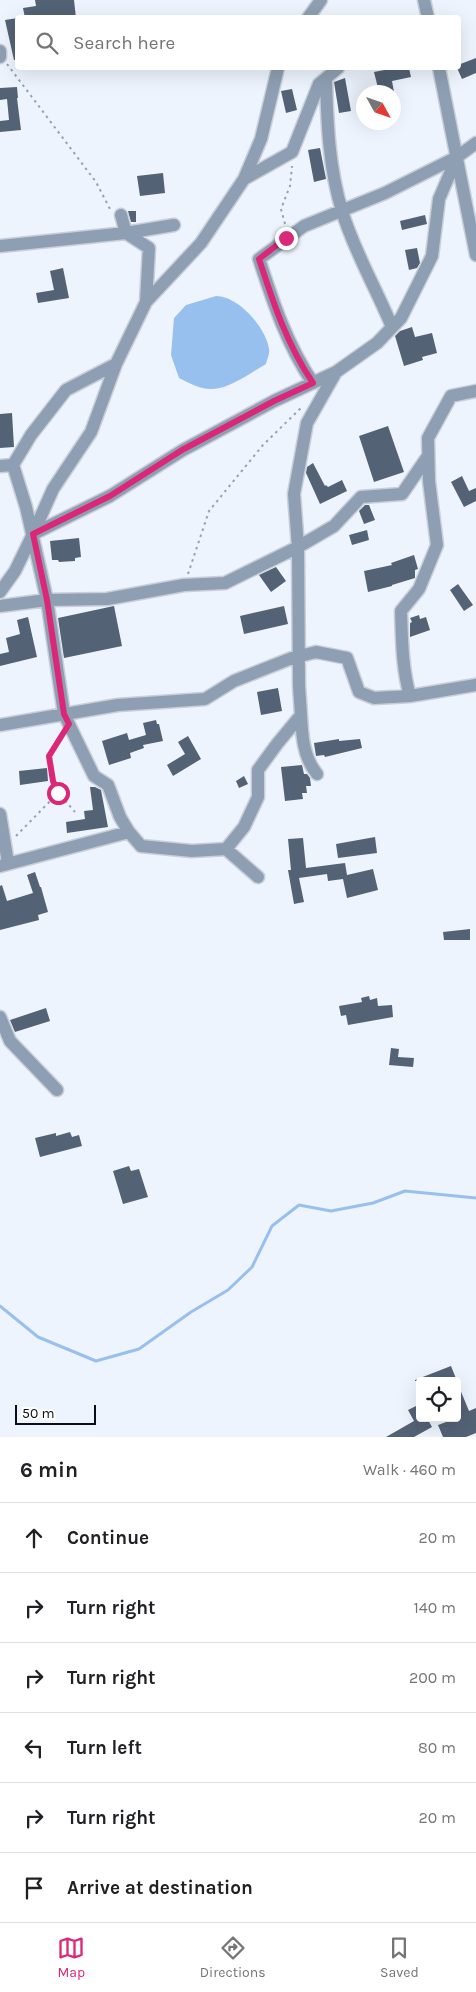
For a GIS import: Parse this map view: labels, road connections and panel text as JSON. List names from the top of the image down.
{
  "scale_bar": "50 m",
  "north": "bottom right",
  "page": {
    "search": "Search here",
    "scale": "50 m",
    "heading": ["6 min", "Walk · 460 m"],
    "list": [
      ["Continue", "20 m"],
      ["Turn right", "140 m"],
      ["Turn right", "200 m"],
      ["Turn left", "80 m"],
      ["Turn right", "20 m"],
      "Arrive at destination"
    ],
    "nav": ["Map", "Directions", "Saved"]
  }
}
